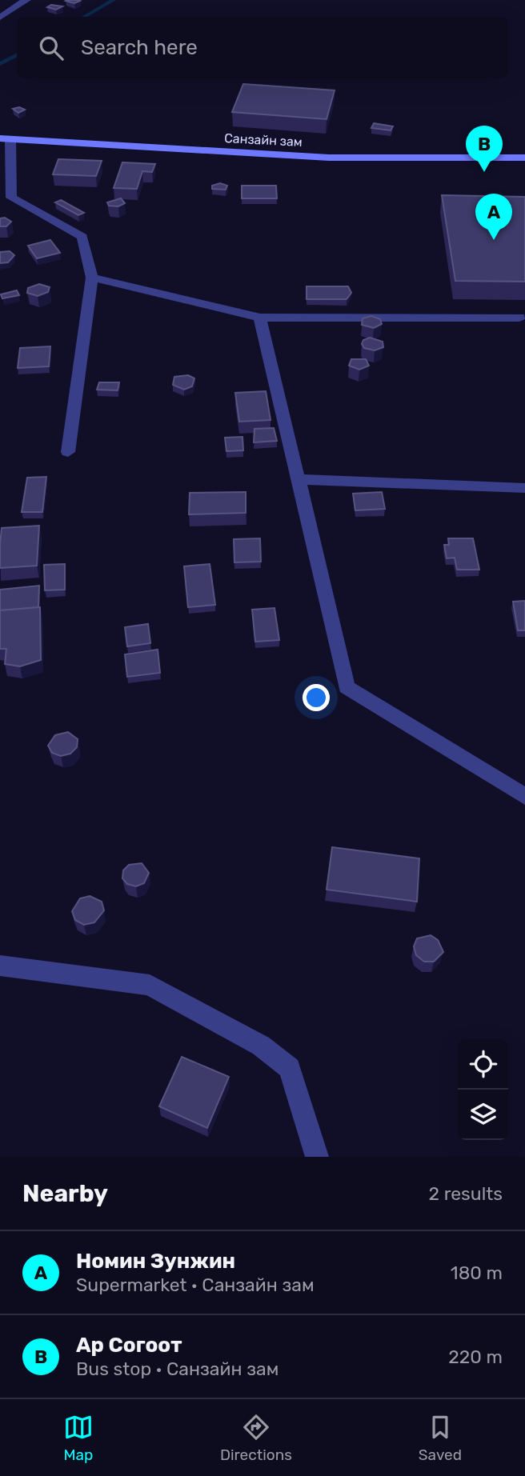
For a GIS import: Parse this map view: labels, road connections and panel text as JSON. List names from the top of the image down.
{
  "streets": {
    "main road": ["Санзайн зам"]
  },
  "page": {
    "search": "Search here",
    "pins": ["B", "A"],
    "heading": ["Nearby", "2 results"],
    "list": [
      {
        "mark": "A",
        "name": "Номин Зунжин",
        "note": "Supermarket · Санзайн зам",
        "value": "180 m"
      },
      {
        "mark": "B",
        "name": "Ар Согоот",
        "note": "Bus stop · Санзайн зам",
        "value": "220 m"
      }
    ],
    "nav": ["Map", "Directions", "Saved"]
  }
}
